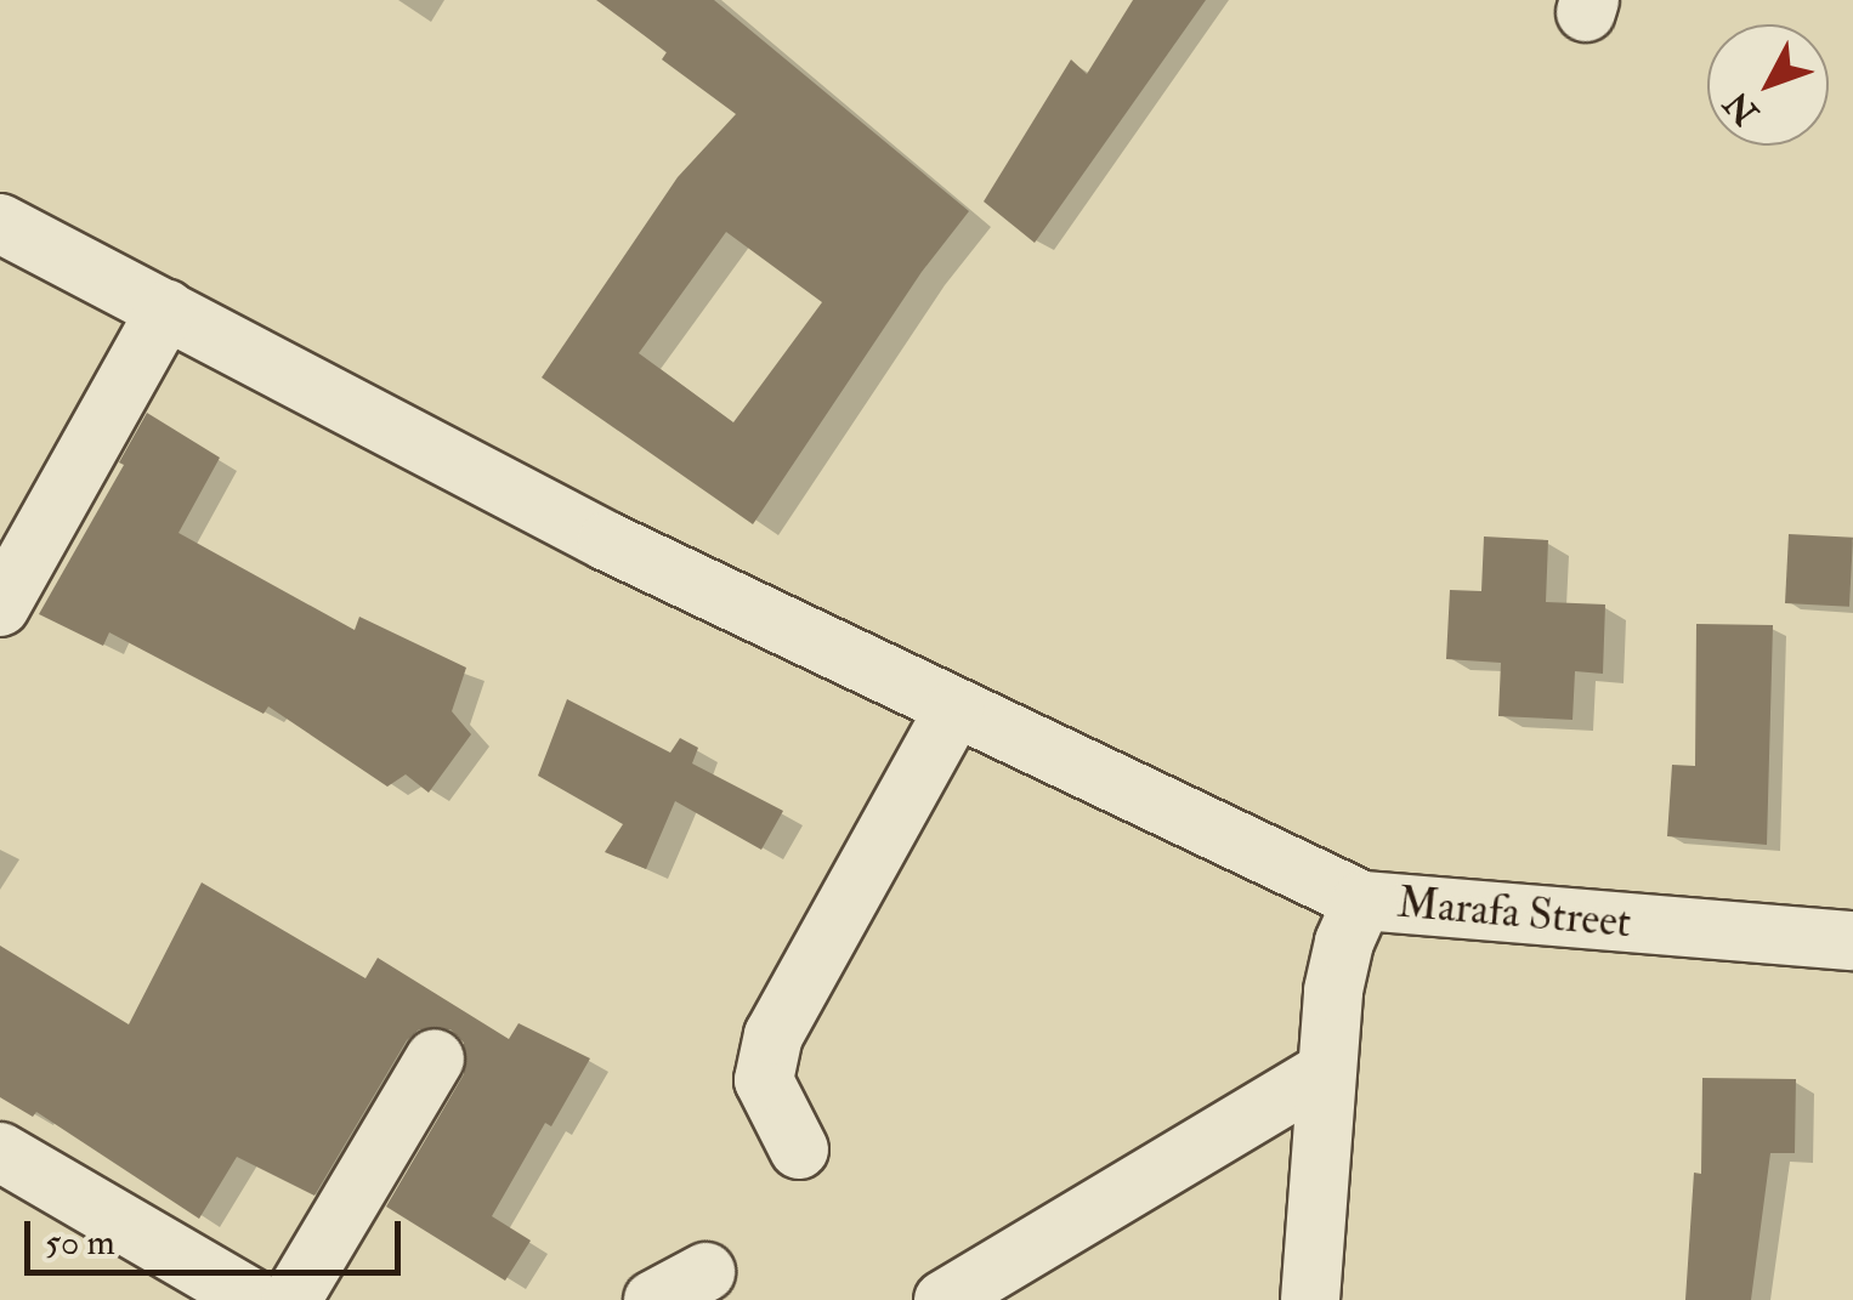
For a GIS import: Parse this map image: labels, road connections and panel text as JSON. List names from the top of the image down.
{
  "streets": {
    "street": ["Marafa Street"]
  },
  "scale_bar": "50 m",
  "north": "bottom left"
}
